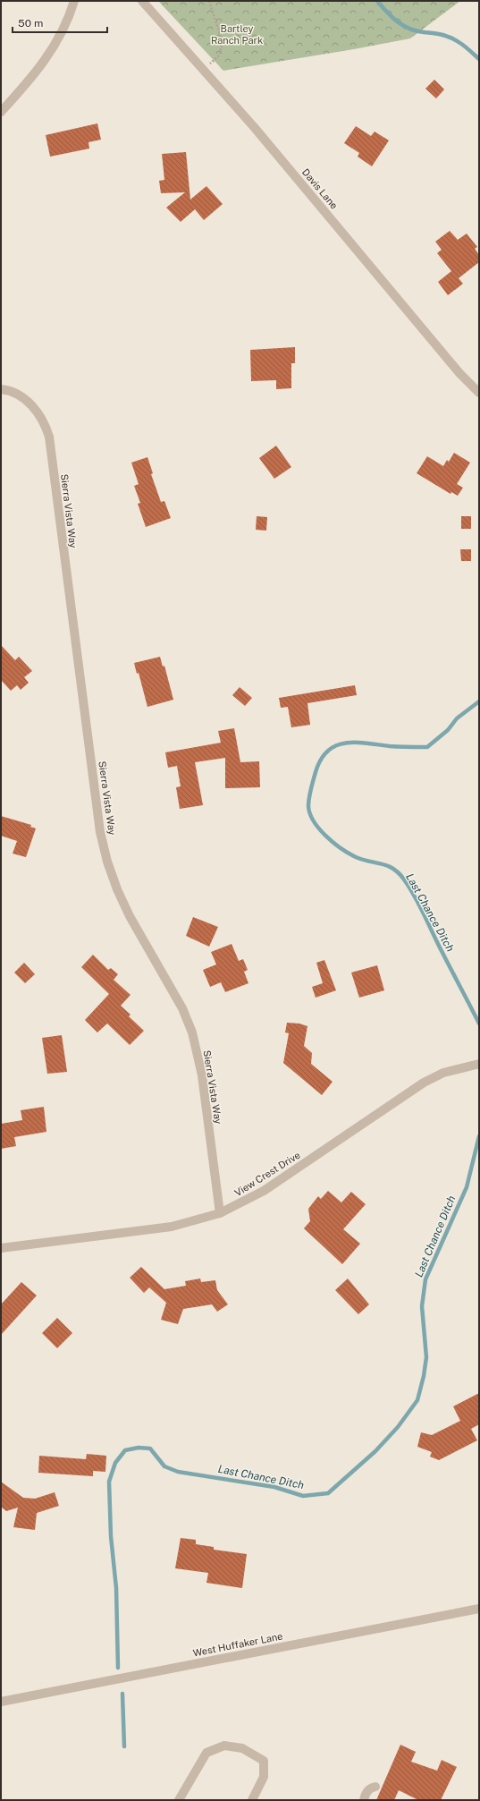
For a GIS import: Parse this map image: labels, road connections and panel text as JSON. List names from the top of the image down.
{
  "streets": {
    "street": [
      "Davis Lane",
      "Sierra Vista Way",
      "View Crest Drive",
      "West Huffaker Lane"
    ]
  },
  "crossings": [
    ["Sierra Vista Way", "View Crest Drive"]
  ],
  "water": ["Last Chance Ditch"],
  "parks": ["Bartley Ranch Park"],
  "scale_bar": "50 m"
}
